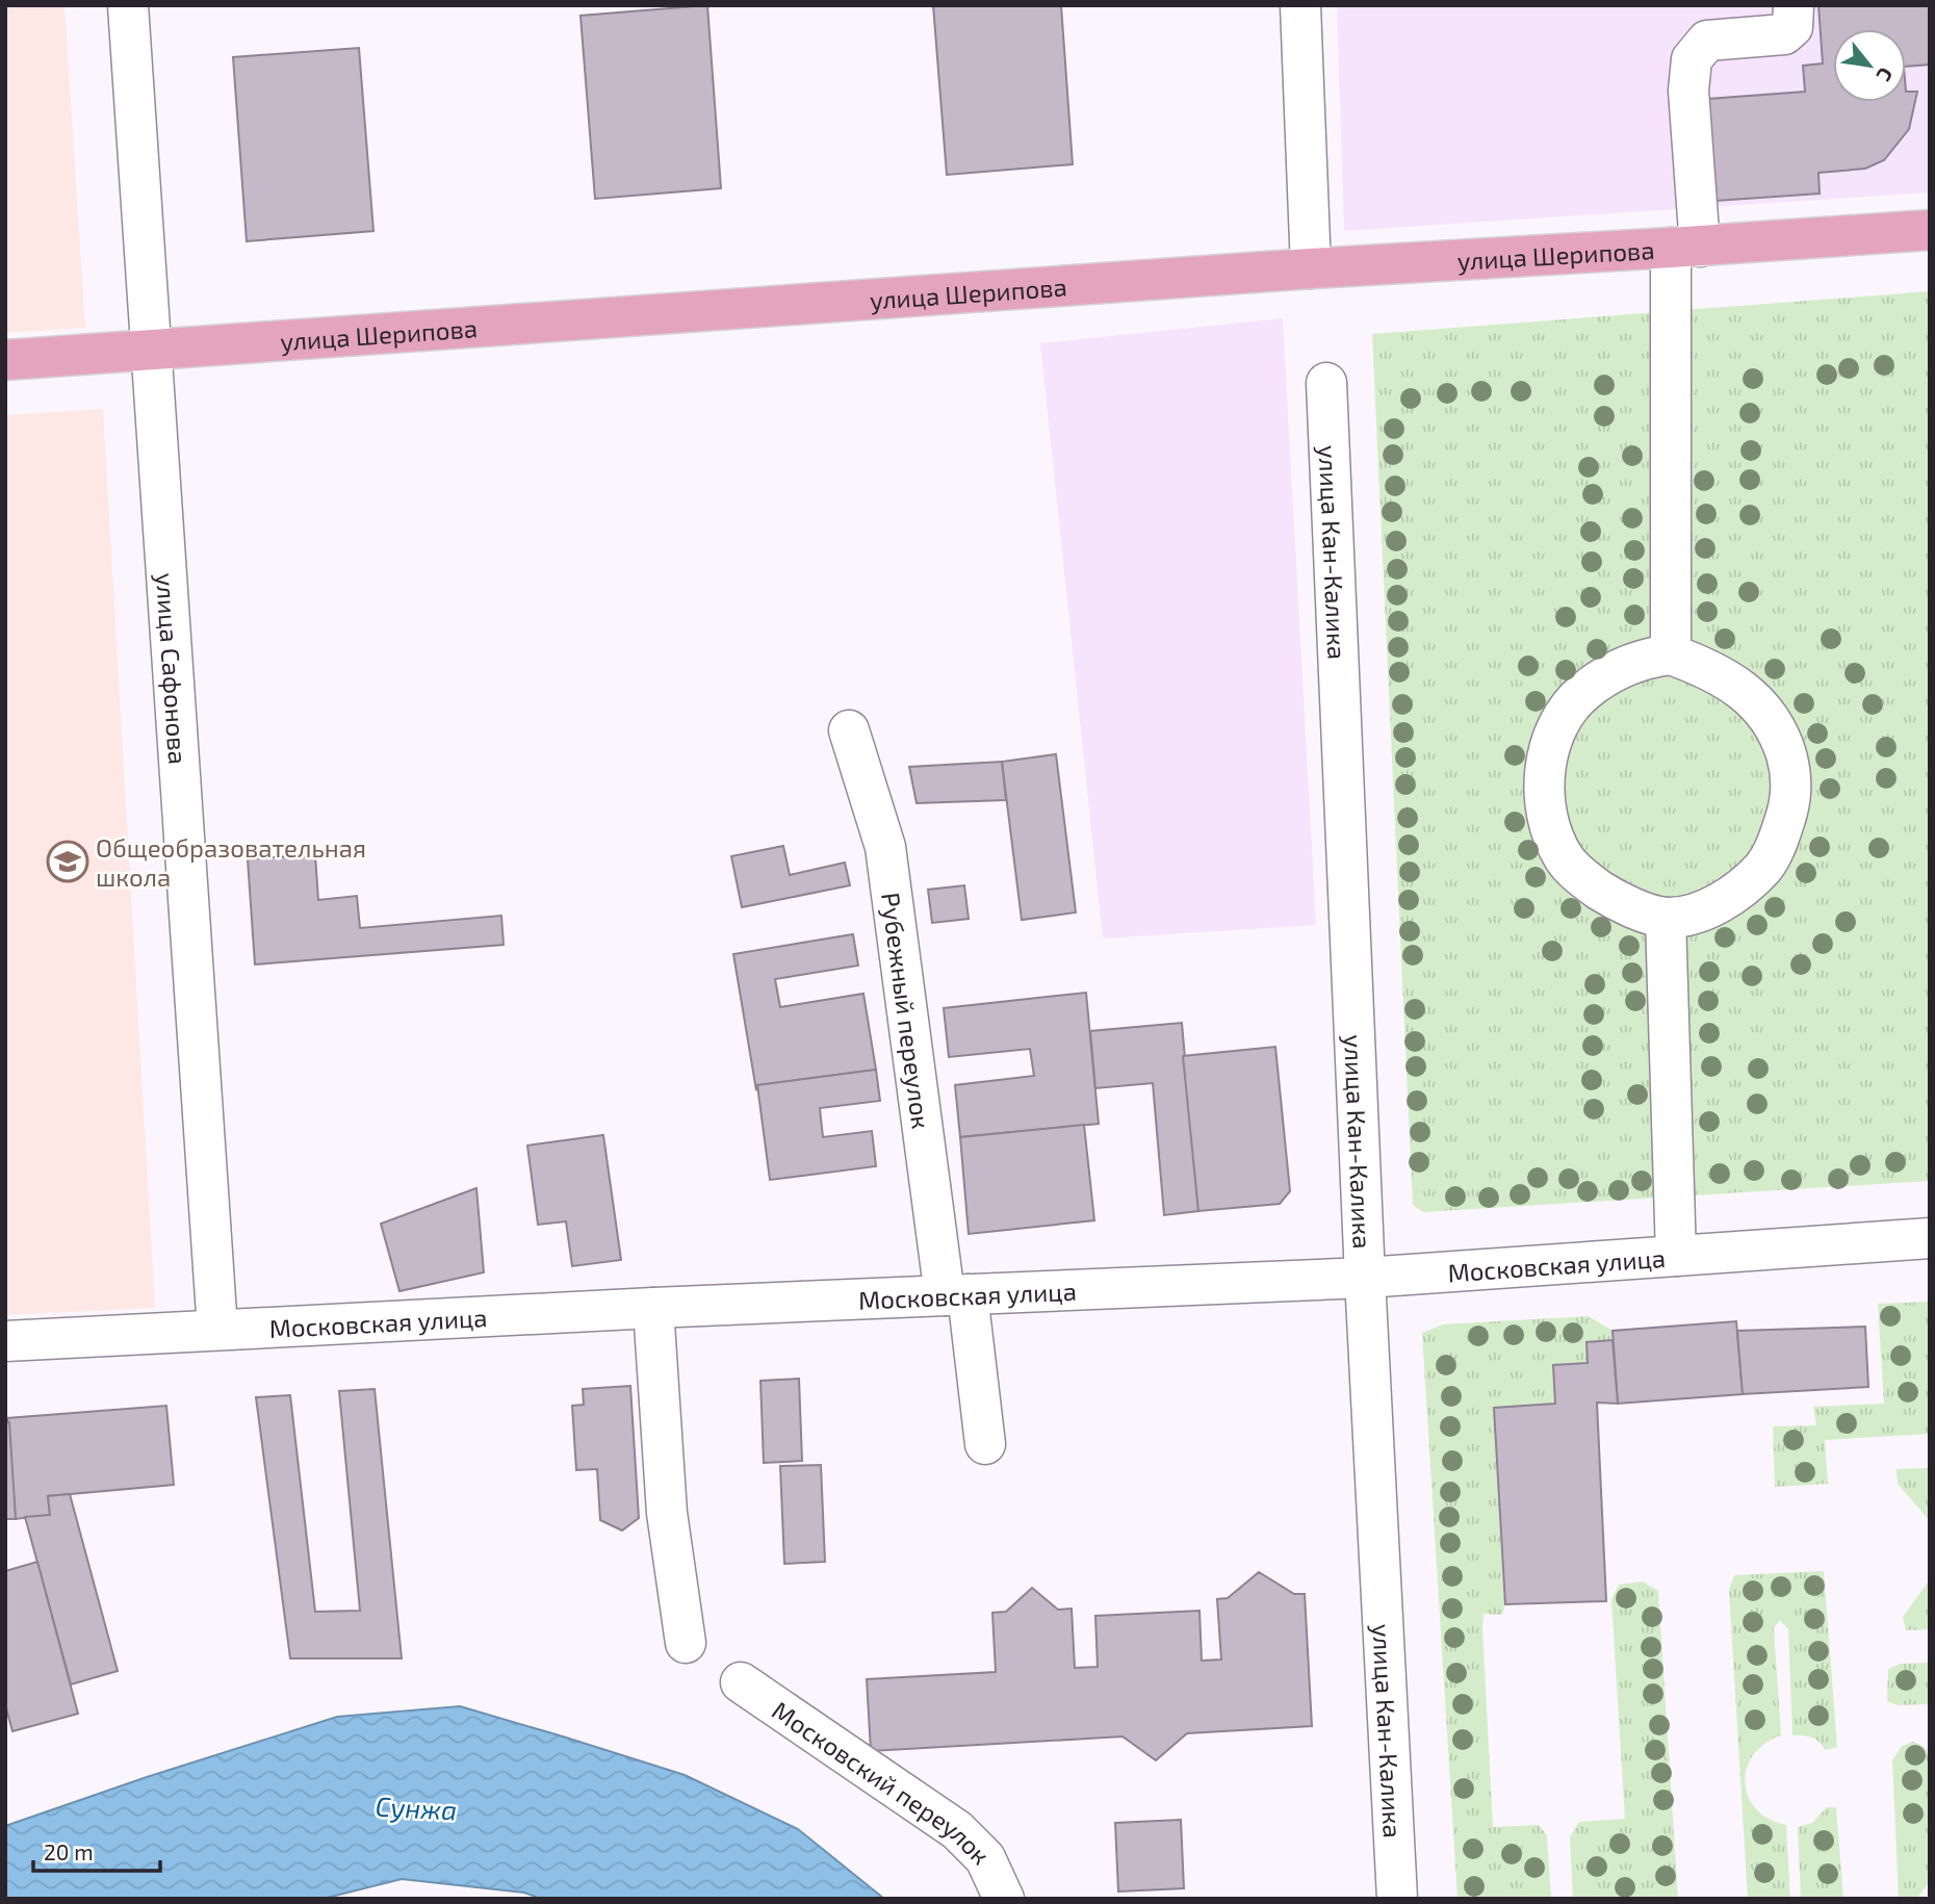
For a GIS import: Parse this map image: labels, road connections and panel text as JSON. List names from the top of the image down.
{
  "streets": {
    "main road": ["улица Шерипова"],
    "street": [
      "улица Кан-Калика",
      "улица Сафонова",
      "Рубежный переулок",
      "Московская улица",
      "Московский переулок"
    ]
  },
  "crossings": [
    ["улица Шерипова", "улица Сафонова"],
    ["улица Кан-Калика", "Московская улица"],
    ["улица Сафонова", "Московская улица"],
    ["Рубежный переулок", "Московская улица"]
  ],
  "water": ["Сунжа"],
  "places": {
    "school or university": ["Общеобразовательная школа"]
  },
  "scale_bar": "20 m",
  "north": "bottom right"
}
